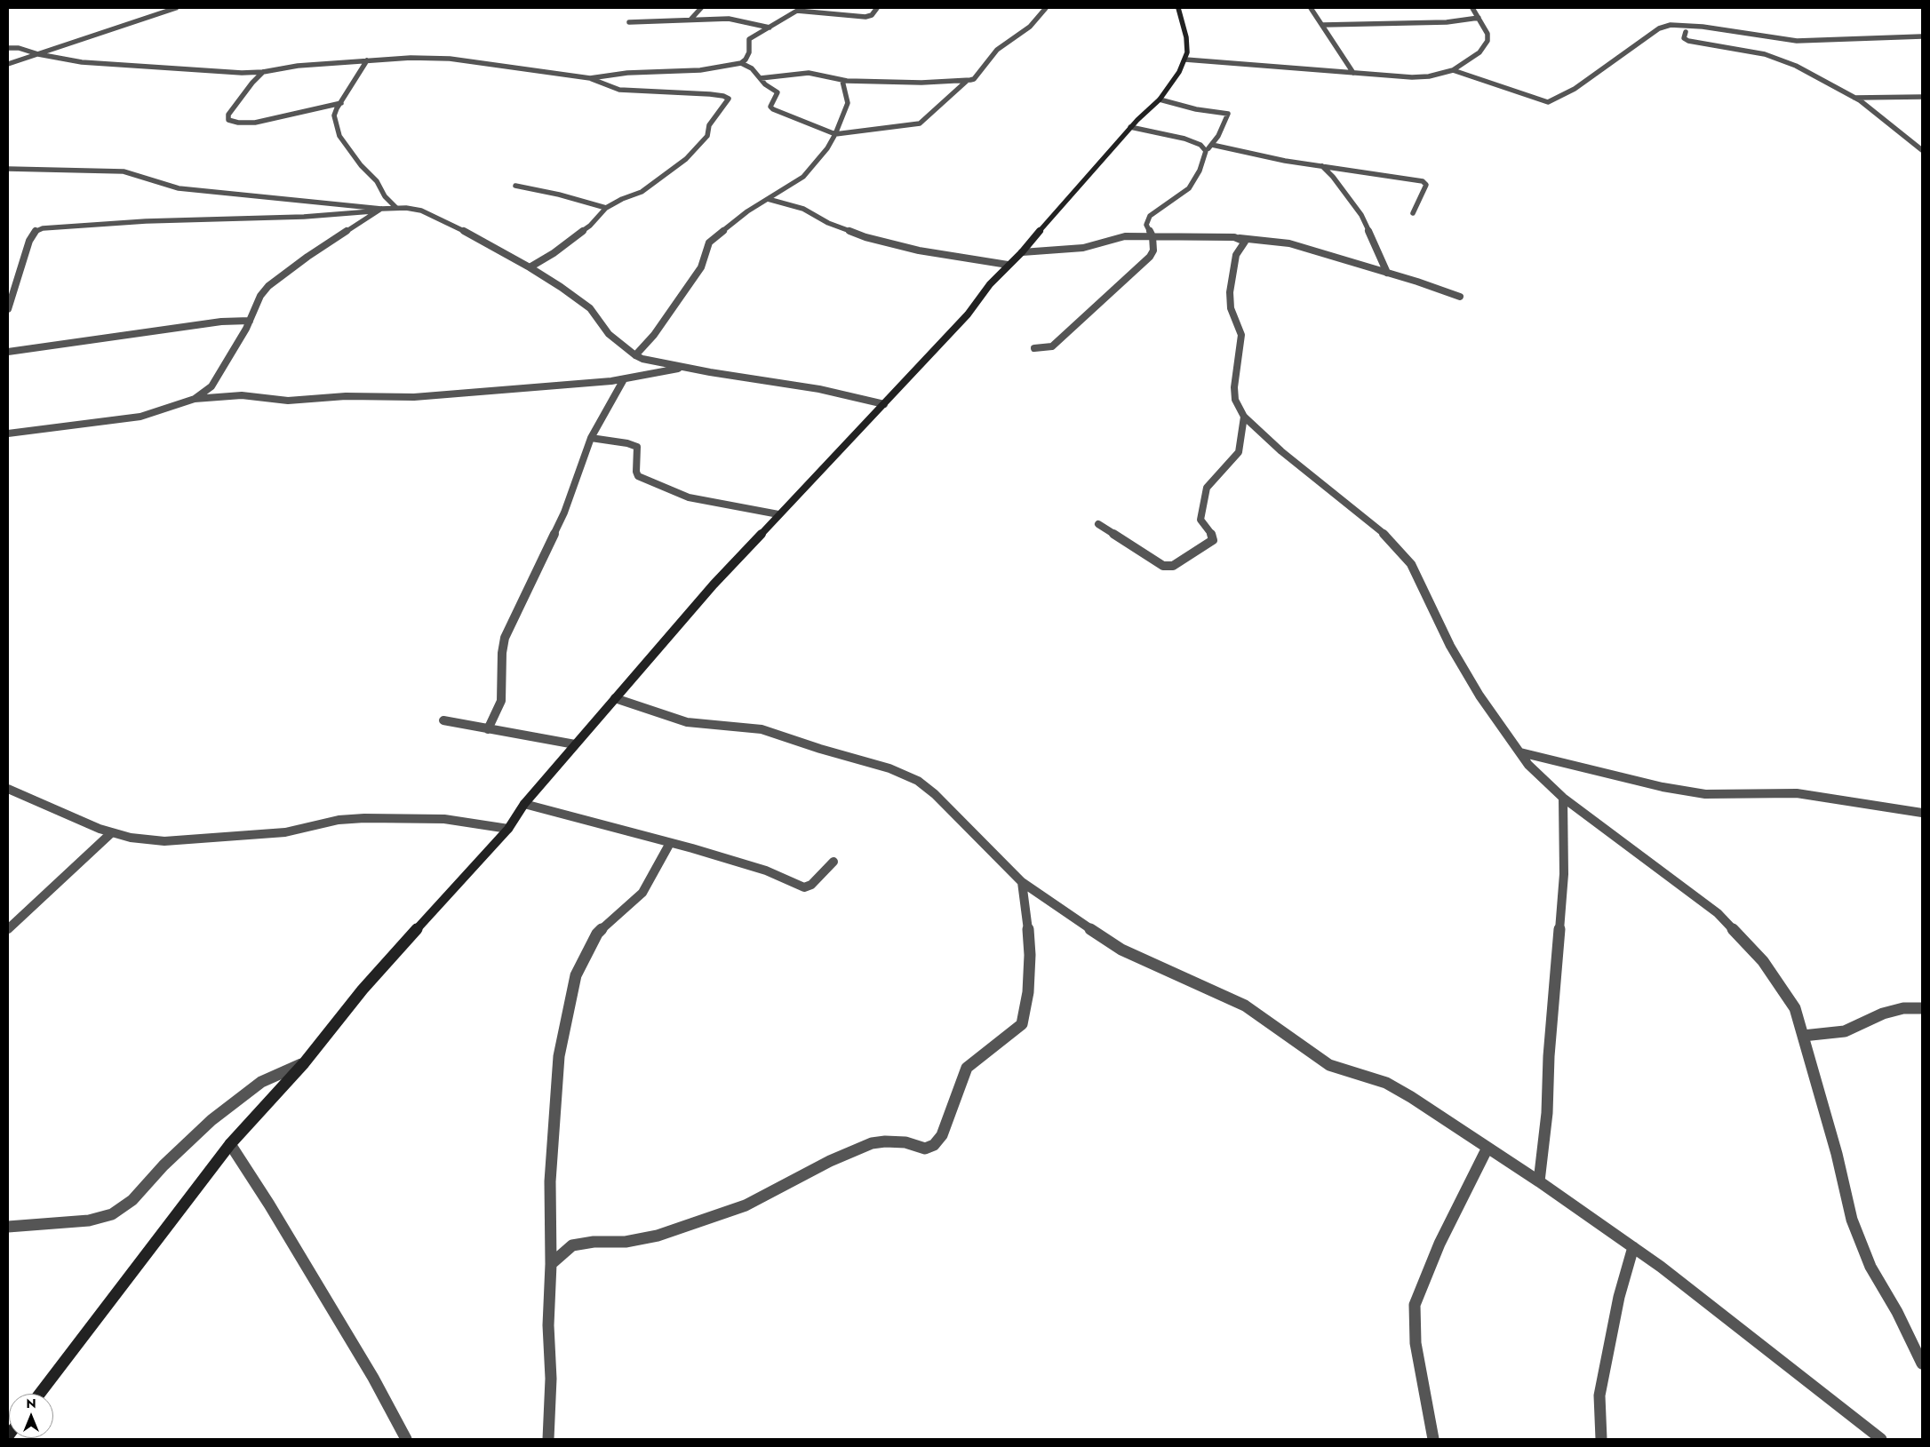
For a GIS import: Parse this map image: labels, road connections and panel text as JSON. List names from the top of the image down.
{
  "north": "top"
}
